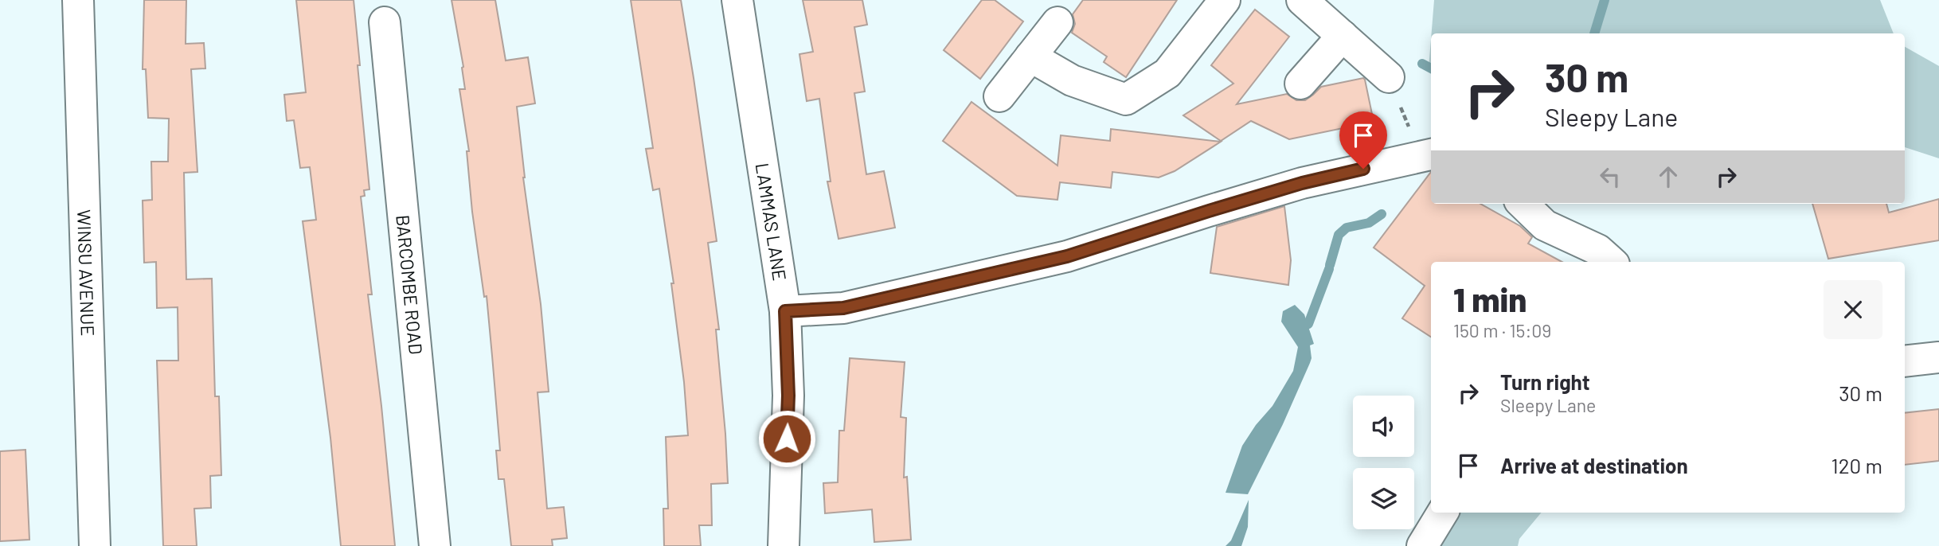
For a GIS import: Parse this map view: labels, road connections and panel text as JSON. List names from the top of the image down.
{
  "streets": {
    "street": ["LAMMAS LANE", "WINSU AVENUE", "BARCOMBE ROAD"]
  },
  "page": {
    "turn": ["30 m", "Sleepy Lane"],
    "heading": ["1 min", "150 m · 15:09"],
    "list": [
      {
        "name": "Turn right",
        "note": "Sleepy Lane",
        "value": "30 m"
      },
      {
        "name": "Arrive at destination",
        "value": "120 m"
      }
    ]
  }
}
